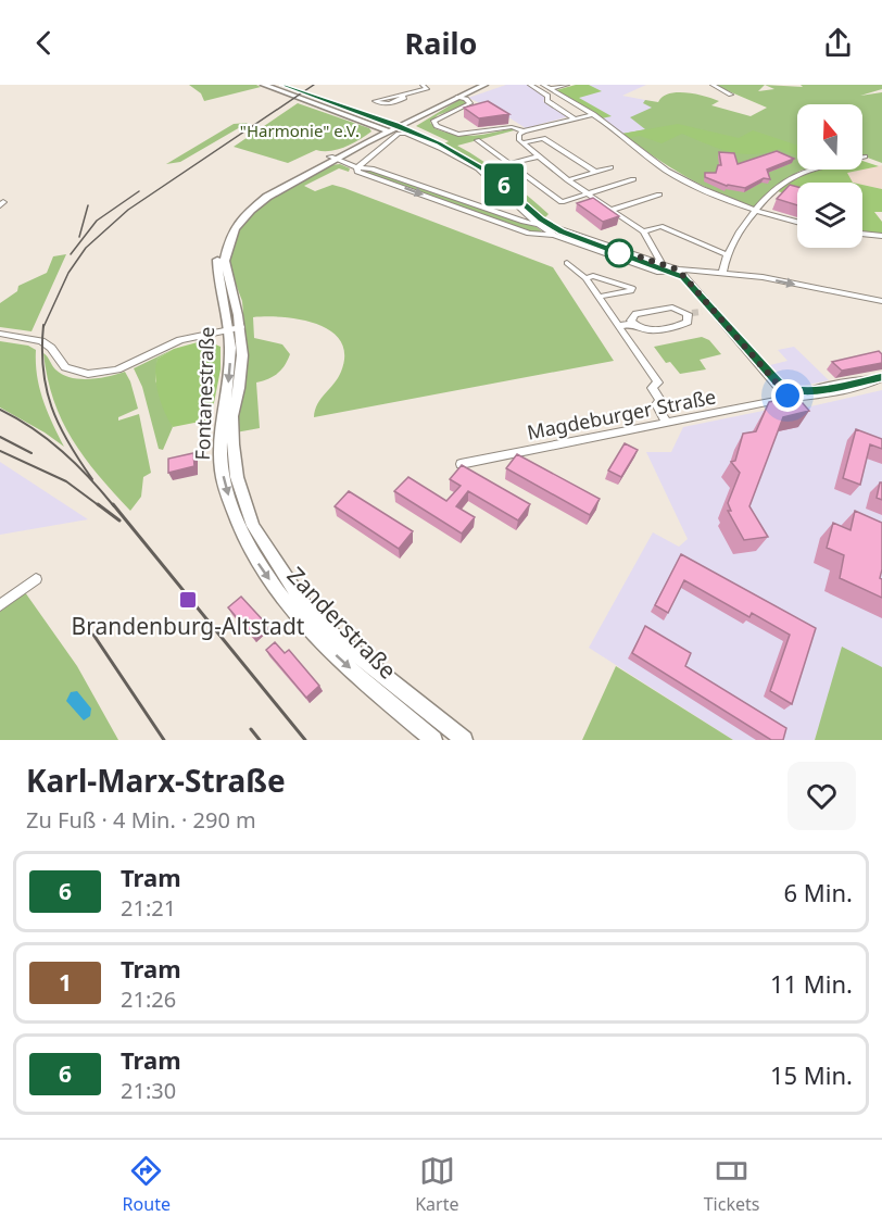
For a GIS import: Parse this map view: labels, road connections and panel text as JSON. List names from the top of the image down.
{
  "streets": {
    "main road": ["Fontanestraße", "Zanderstraße"],
    "street": ["Magdeburger Straße"]
  },
  "crossings": [
    ["Fontanestraße", "Zanderstraße"]
  ],
  "parks": ["\"Harmonie\" e.V."],
  "places": {
    "transit": ["Brandenburg-Altstadt"]
  },
  "lines": ["tram line 6"],
  "north": "top",
  "page": {
    "header": "Railo",
    "on_map": "6",
    "heading": ["Karl-Marx-Straße", "Zu Fuß · 4 Min. · 290 m"],
    "list": [
      {
        "mark": "6",
        "name": "Tram",
        "note": "21:21",
        "value": "6 Min."
      },
      {
        "mark": "1",
        "name": "Tram",
        "note": "21:26",
        "value": "11 Min."
      },
      {
        "mark": "6",
        "name": "Tram",
        "note": "21:30",
        "value": "15 Min."
      }
    ],
    "tabs": ["Route", "Karte", "Tickets"]
  }
}
